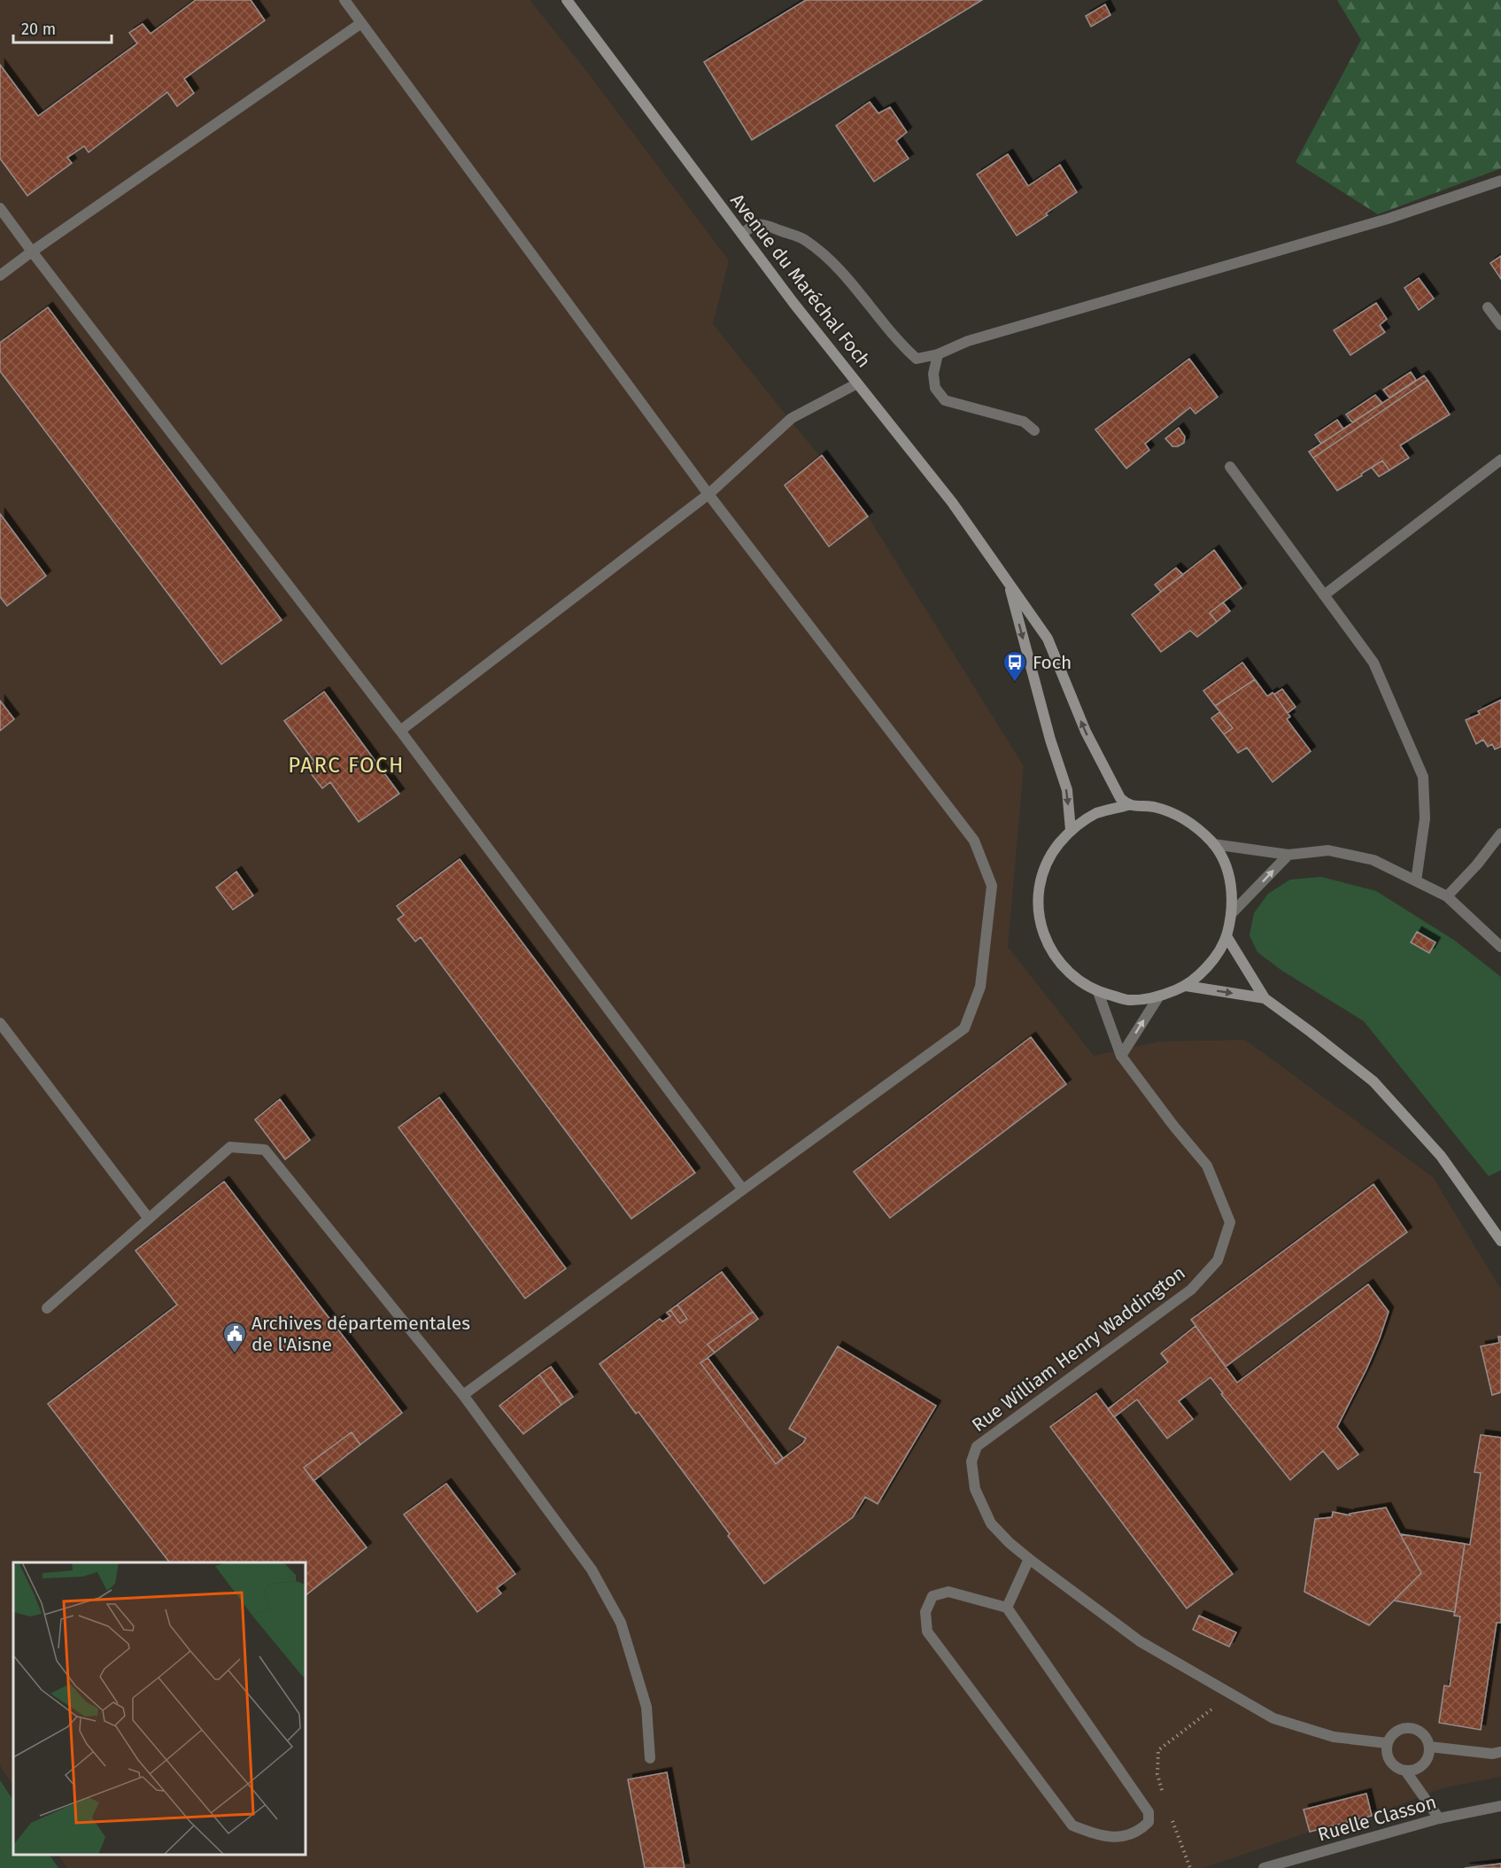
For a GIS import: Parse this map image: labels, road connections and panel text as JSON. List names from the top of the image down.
{
  "streets": {
    "main road": ["Avenue du Maréchal Foch"],
    "street": ["Rue William Henry Waddington", "Ruelle Classon"]
  },
  "districts": ["PARC FOCH"],
  "places": {
    "bus stop": ["Foch"],
    "public building": ["Archives départementales de l'Aisne"]
  },
  "scale_bar": "20 m"
}
